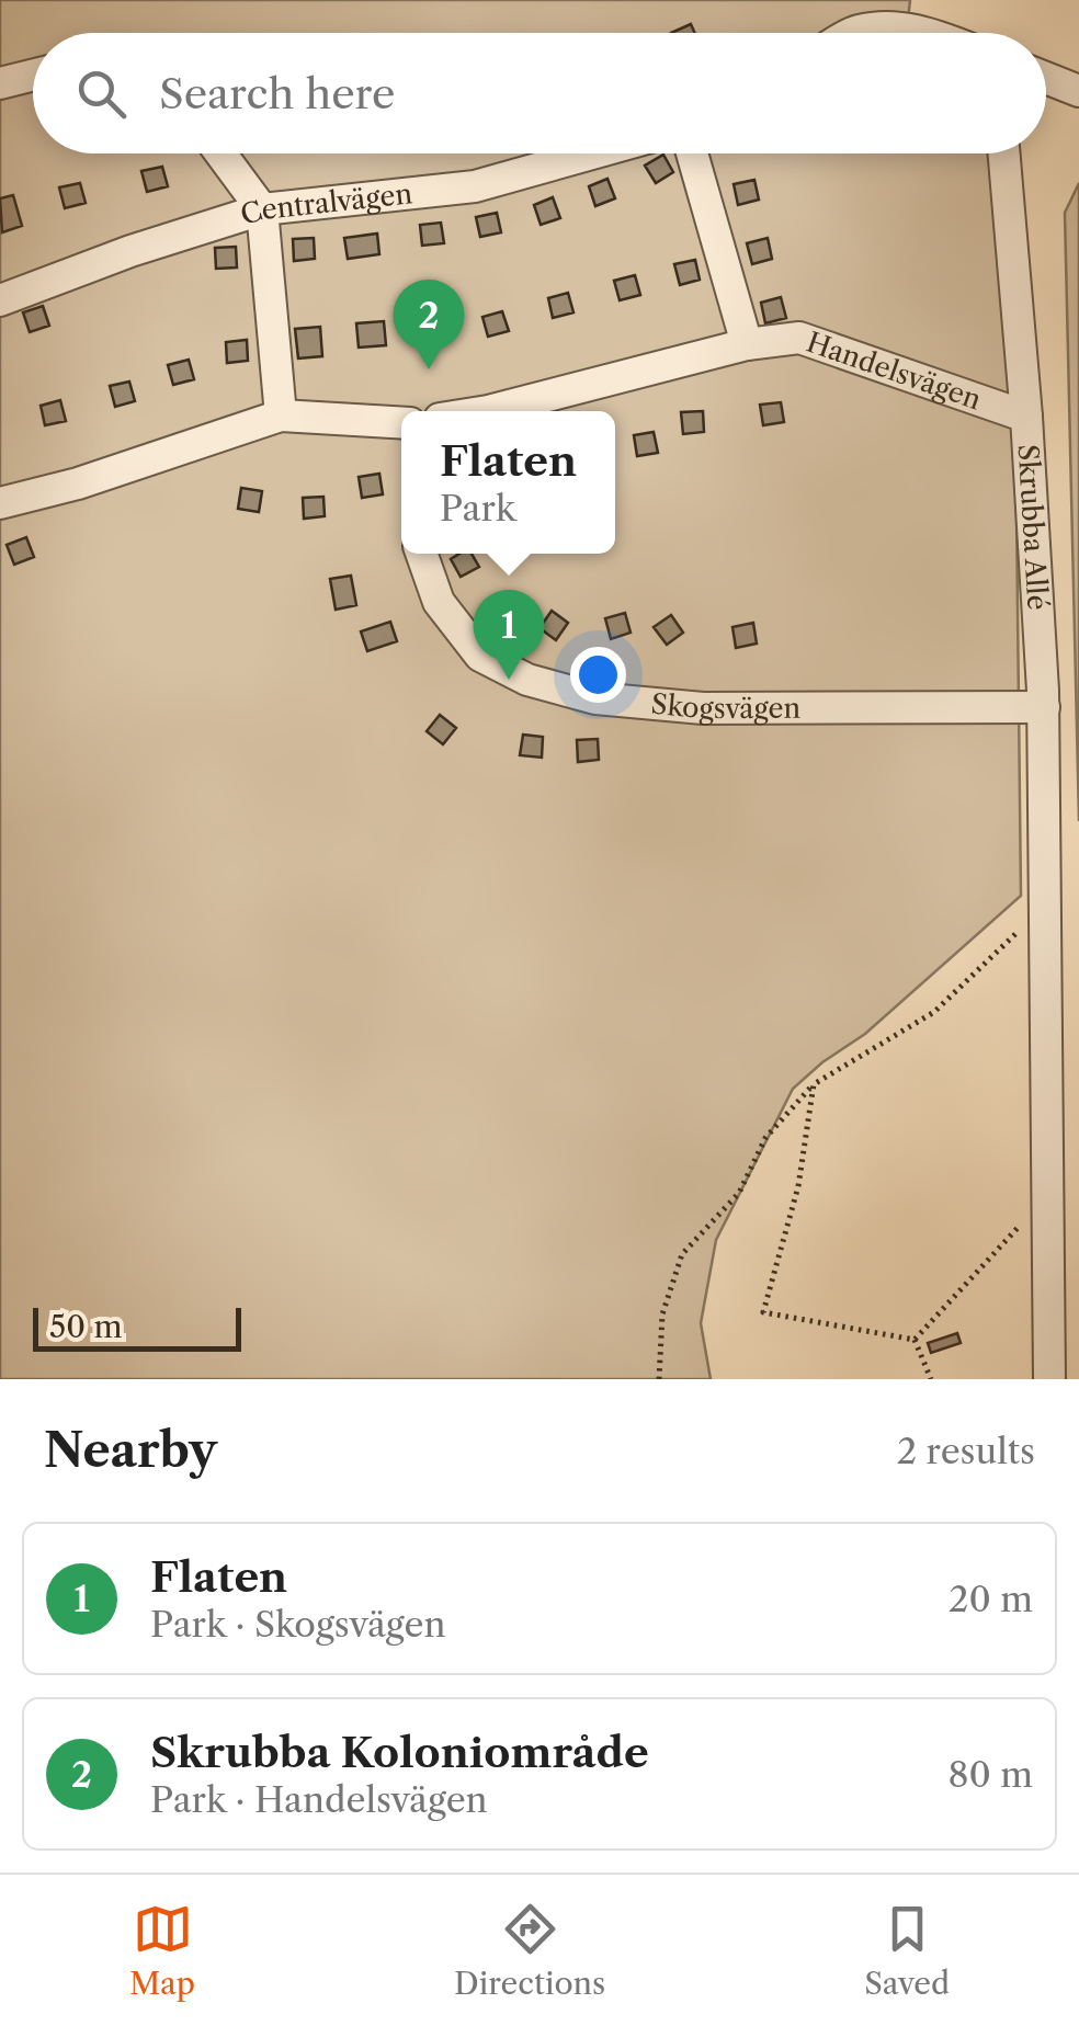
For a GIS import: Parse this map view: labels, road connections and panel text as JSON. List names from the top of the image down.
{
  "streets": {
    "street": [
      "Centralvägen",
      "Handelsvägen",
      "Skrubba Allé",
      "Skogsvägen"
    ]
  },
  "crossings": [
    ["Handelsvägen", "Skrubba Allé"],
    ["Skrubba Allé", "Skogsvägen"]
  ],
  "scale_bar": "50 m",
  "page": {
    "search": "Search here",
    "pins": ["2", "1"],
    "popup": ["Flaten", "Park"],
    "scale": "50 m",
    "heading": ["Nearby", "2 results"],
    "list": [
      {
        "mark": "1",
        "name": "Flaten",
        "note": "Park · Skogsvägen",
        "value": "20 m"
      },
      {
        "mark": "2",
        "name": "Skrubba Koloniområde",
        "note": "Park · Handelsvägen",
        "value": "80 m"
      }
    ],
    "nav": ["Map", "Directions", "Saved"]
  }
}
